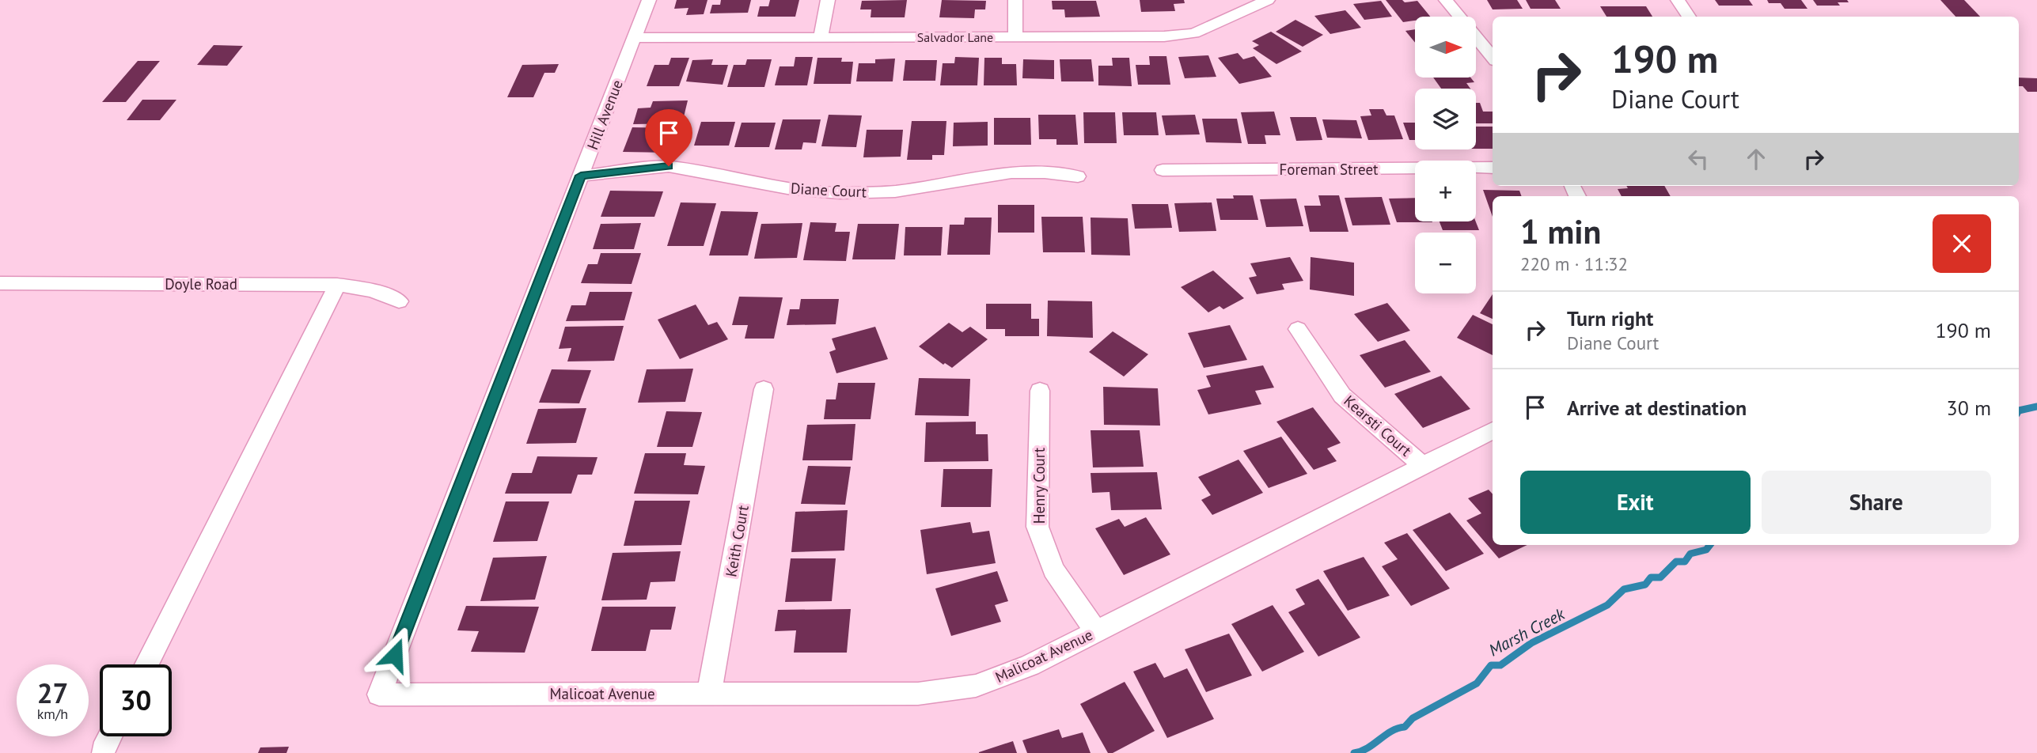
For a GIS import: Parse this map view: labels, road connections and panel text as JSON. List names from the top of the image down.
{
  "streets": {
    "street": [
      "Salvador Lane",
      "Hill Avenue",
      "Foreman Street",
      "Diane Court",
      "Doyle Road",
      "Kearsti Court",
      "Henry Court",
      "Keith Court",
      "Malicoat Avenue"
    ]
  },
  "crossings": [
    ["Salvador Lane", "Hill Avenue"],
    ["Hill Avenue", "Diane Court"],
    ["Hill Avenue", "Malicoat Avenue"],
    ["Kearsti Court", "Malicoat Avenue"],
    ["Henry Court", "Malicoat Avenue"],
    ["Keith Court", "Malicoat Avenue"]
  ],
  "water": ["Marsh Creek"],
  "north": "right",
  "page": {
    "map_buttons": ["+", "−"],
    "turn": ["190 m", "Diane Court"],
    "heading": ["1 min", "220 m · 11:32"],
    "list": [
      {
        "name": "Turn right",
        "note": "Diane Court",
        "value": "190 m"
      },
      {
        "name": "Arrive at destination",
        "value": "30 m"
      }
    ],
    "buttons": ["Exit", "Share"],
    "speed": "27 km/h",
    "limit": "30"
  }
}
